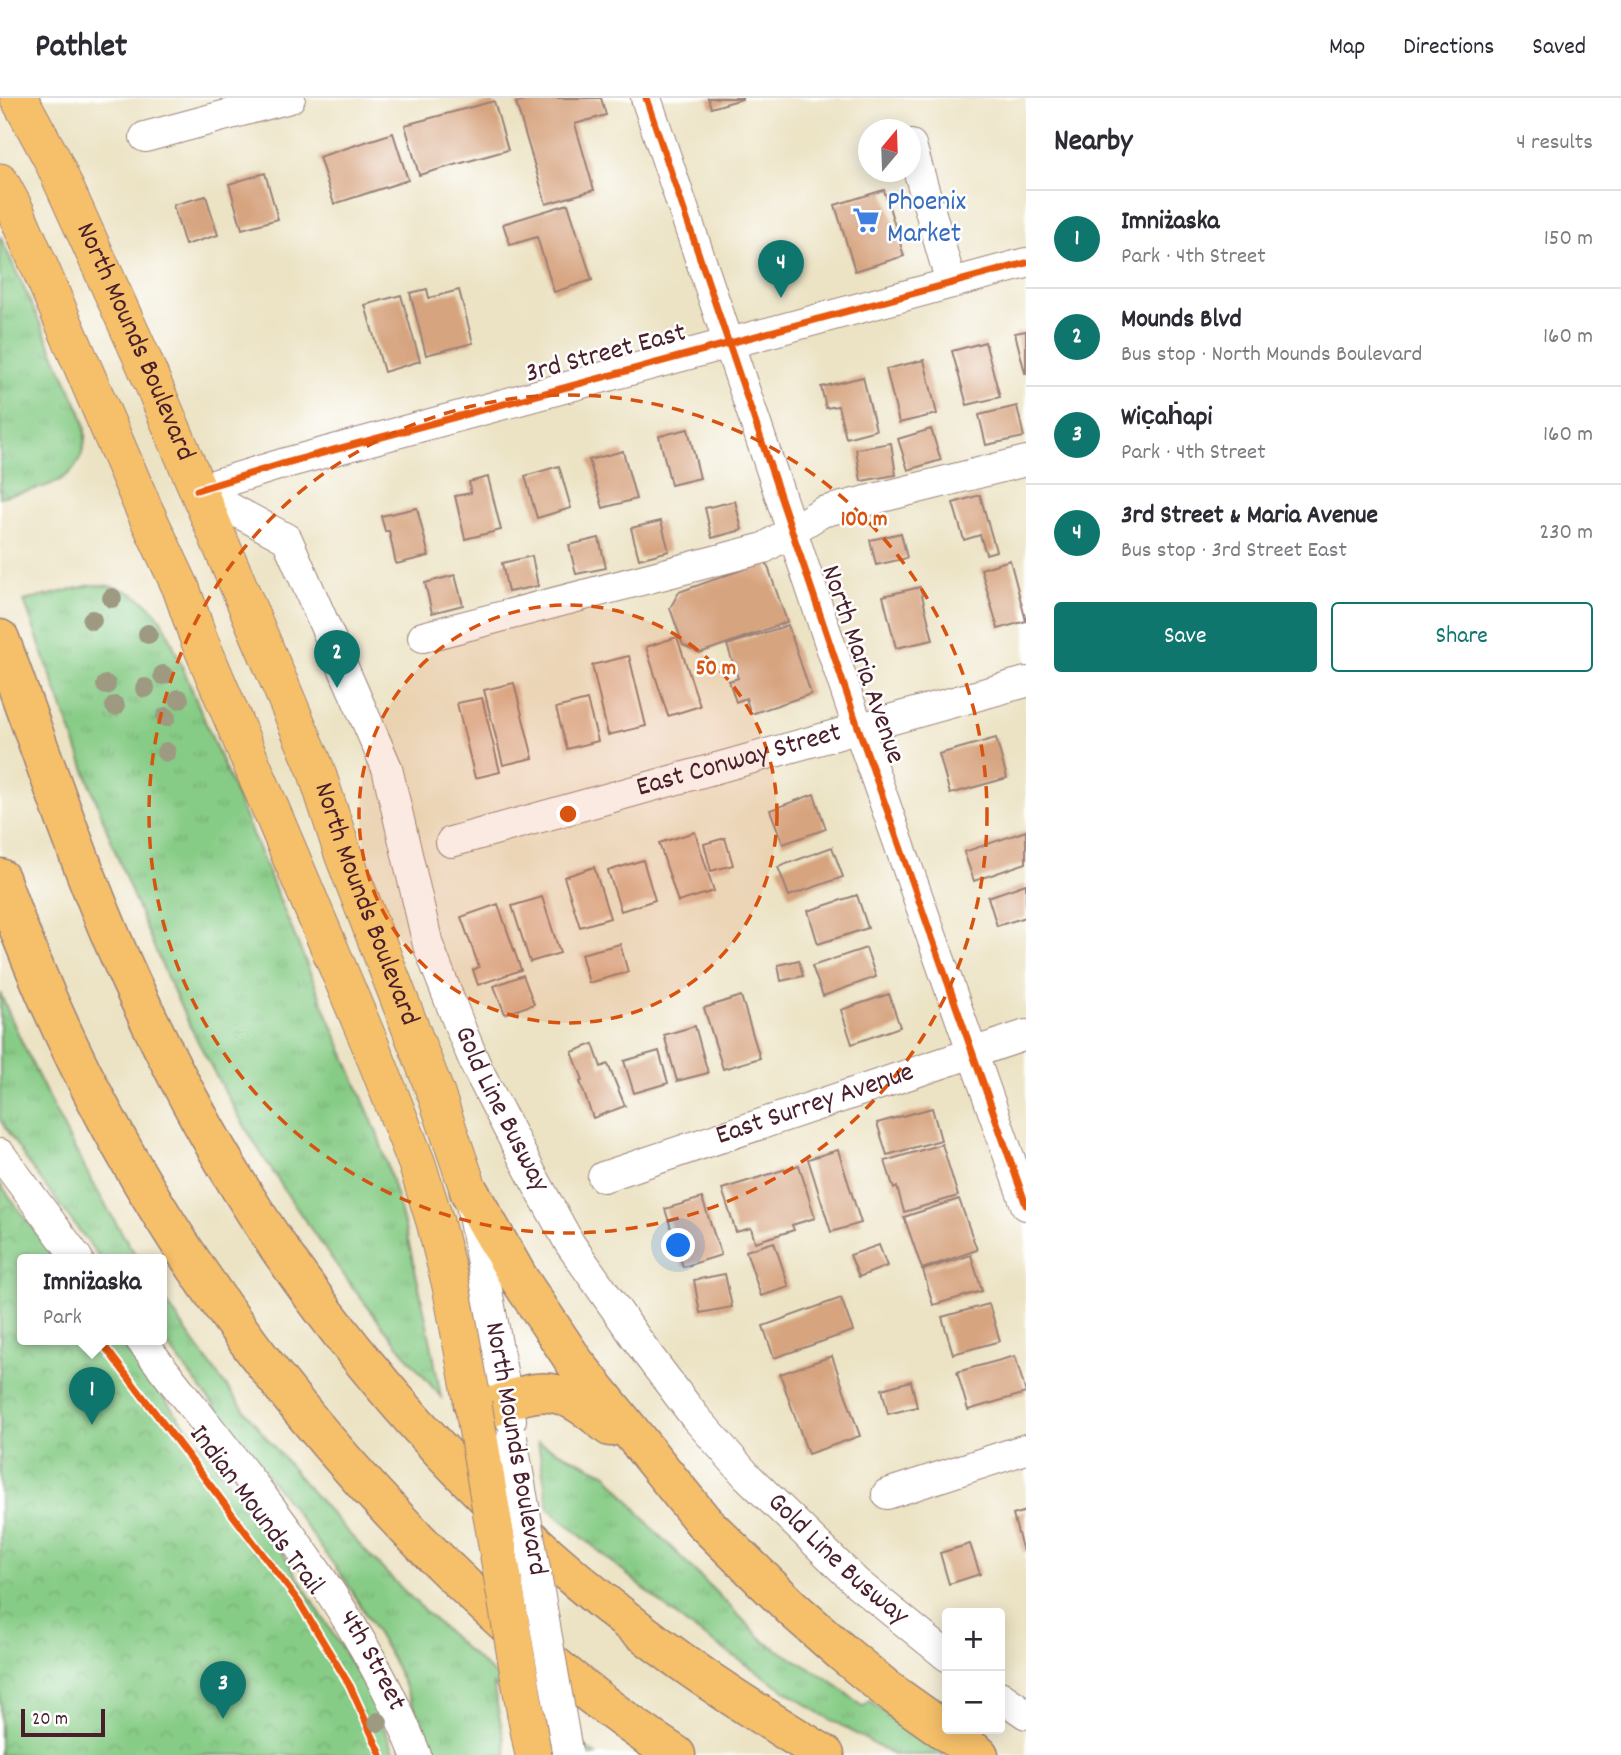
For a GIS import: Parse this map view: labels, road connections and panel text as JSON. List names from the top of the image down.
{
  "streets": {
    "main road": ["North Mounds Boulevard"],
    "street": [
      "3rd Street East",
      "North Maria Avenue",
      "East Conway Street",
      "East Surrey Avenue",
      "Gold Line Busway",
      "4th Street"
    ],
    "cycle path": ["Indian Mounds Trail"]
  },
  "crossings": [
    ["North Mounds Boulevard", "3rd Street East"],
    ["North Mounds Boulevard", "Gold Line Busway"],
    ["3rd Street East", "North Maria Avenue"],
    ["3rd Street East", "Gold Line Busway"],
    ["North Maria Avenue", "East Conway Street"],
    ["North Maria Avenue", "East Surrey Avenue"]
  ],
  "places": {
    "supermarket": ["Phoenix Market"]
  },
  "scale_bar": "20 m",
  "north": "top",
  "page": {
    "header": "Pathlet",
    "nav": ["Map", "Directions", "Saved"],
    "heading": ["Nearby", "4 results"],
    "list": [
      {
        "mark": "1",
        "name": "Imniżaska",
        "note": "Park · 4th Street",
        "value": "150 m"
      },
      {
        "mark": "2",
        "name": "Mounds Blvd",
        "note": "Bus stop · North Mounds Boulevard",
        "value": "160 m"
      },
      {
        "mark": "3",
        "name": "Wic̣aḣapi",
        "note": "Park · 4th Street",
        "value": "160 m"
      },
      {
        "mark": "4",
        "name": "3rd Street & Maria Avenue",
        "note": "Bus stop · 3rd Street East",
        "value": "230 m"
      }
    ],
    "pins": [
      "4",
      "2",
      "1",
      "3"
    ],
    "buttons": ["Save", "Share"],
    "popup": ["Imniżaska", "Park"],
    "map_buttons": ["+", "−"],
    "scale": "20 m"
  },
  "rings": ["100 m", "50 m"]
}
